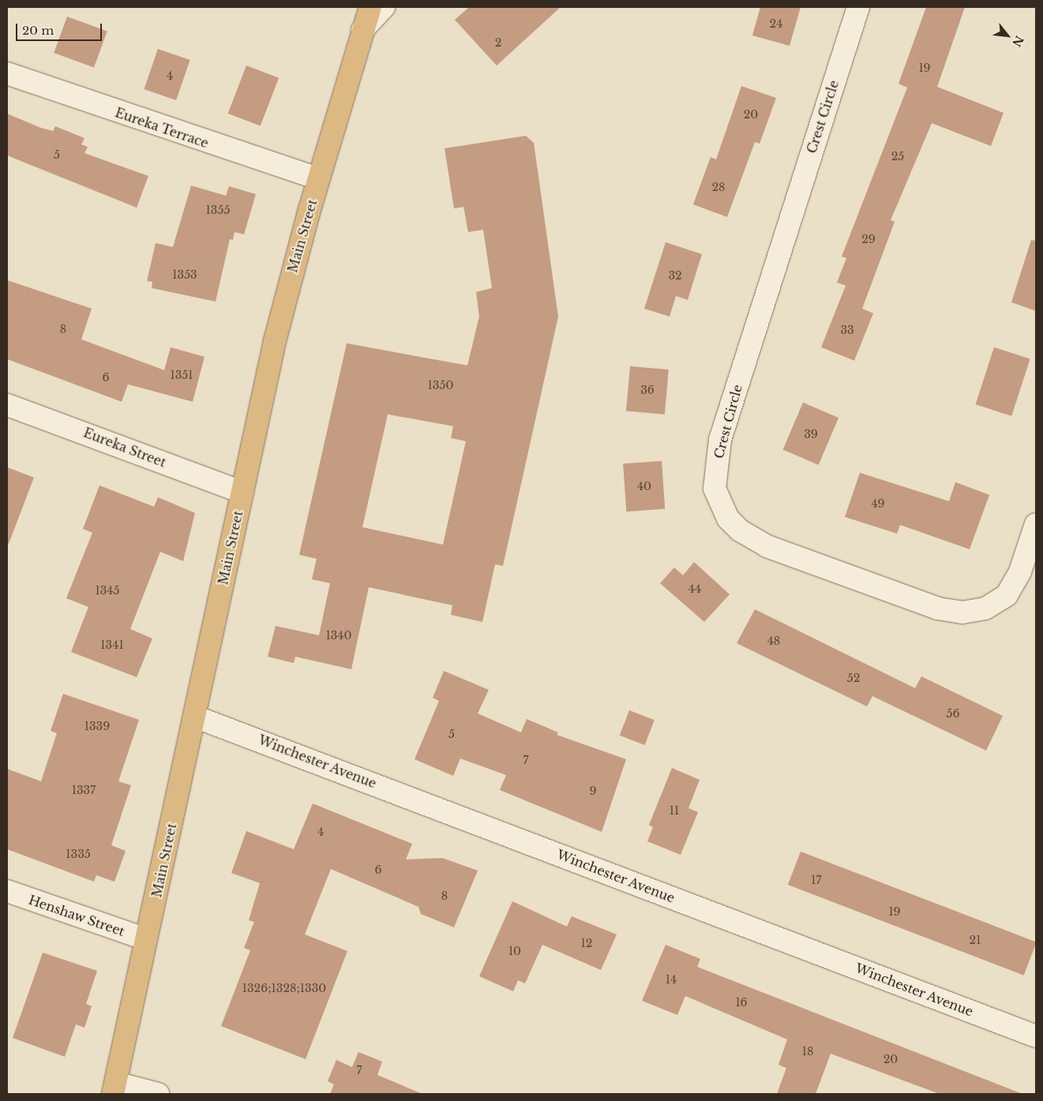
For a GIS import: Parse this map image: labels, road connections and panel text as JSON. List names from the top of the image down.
{
  "streets": {
    "highway": ["Main Street"],
    "street": [
      "Crest Circle",
      "Eureka Terrace",
      "Eureka Street",
      "Winchester Avenue",
      "Henshaw Street"
    ]
  },
  "crossings": [
    ["Eureka Terrace", "Main Street"],
    ["Main Street", "Eureka Street"],
    ["Main Street", "Winchester Avenue"],
    ["Main Street", "Henshaw Street"]
  ],
  "house_numbers": [
    "24",
    "2",
    "19",
    "4",
    "20",
    "5",
    "25",
    "28",
    "1355",
    "29",
    "1353",
    "32",
    "8",
    "33",
    "1351",
    "6",
    "1350",
    "36",
    "39",
    "40",
    "49",
    "44",
    "1345",
    "1340",
    "48",
    "1341",
    "52",
    "56",
    "1339",
    "5",
    "7",
    "1337",
    "9",
    "11",
    "4",
    "1335",
    "6",
    "17",
    "8",
    "19",
    "21",
    "12",
    "10",
    "14",
    "1326;1328;1330",
    "16",
    "18",
    "20",
    "7"
  ],
  "scale_bar": "20 m",
  "north": "bottom right"
}
